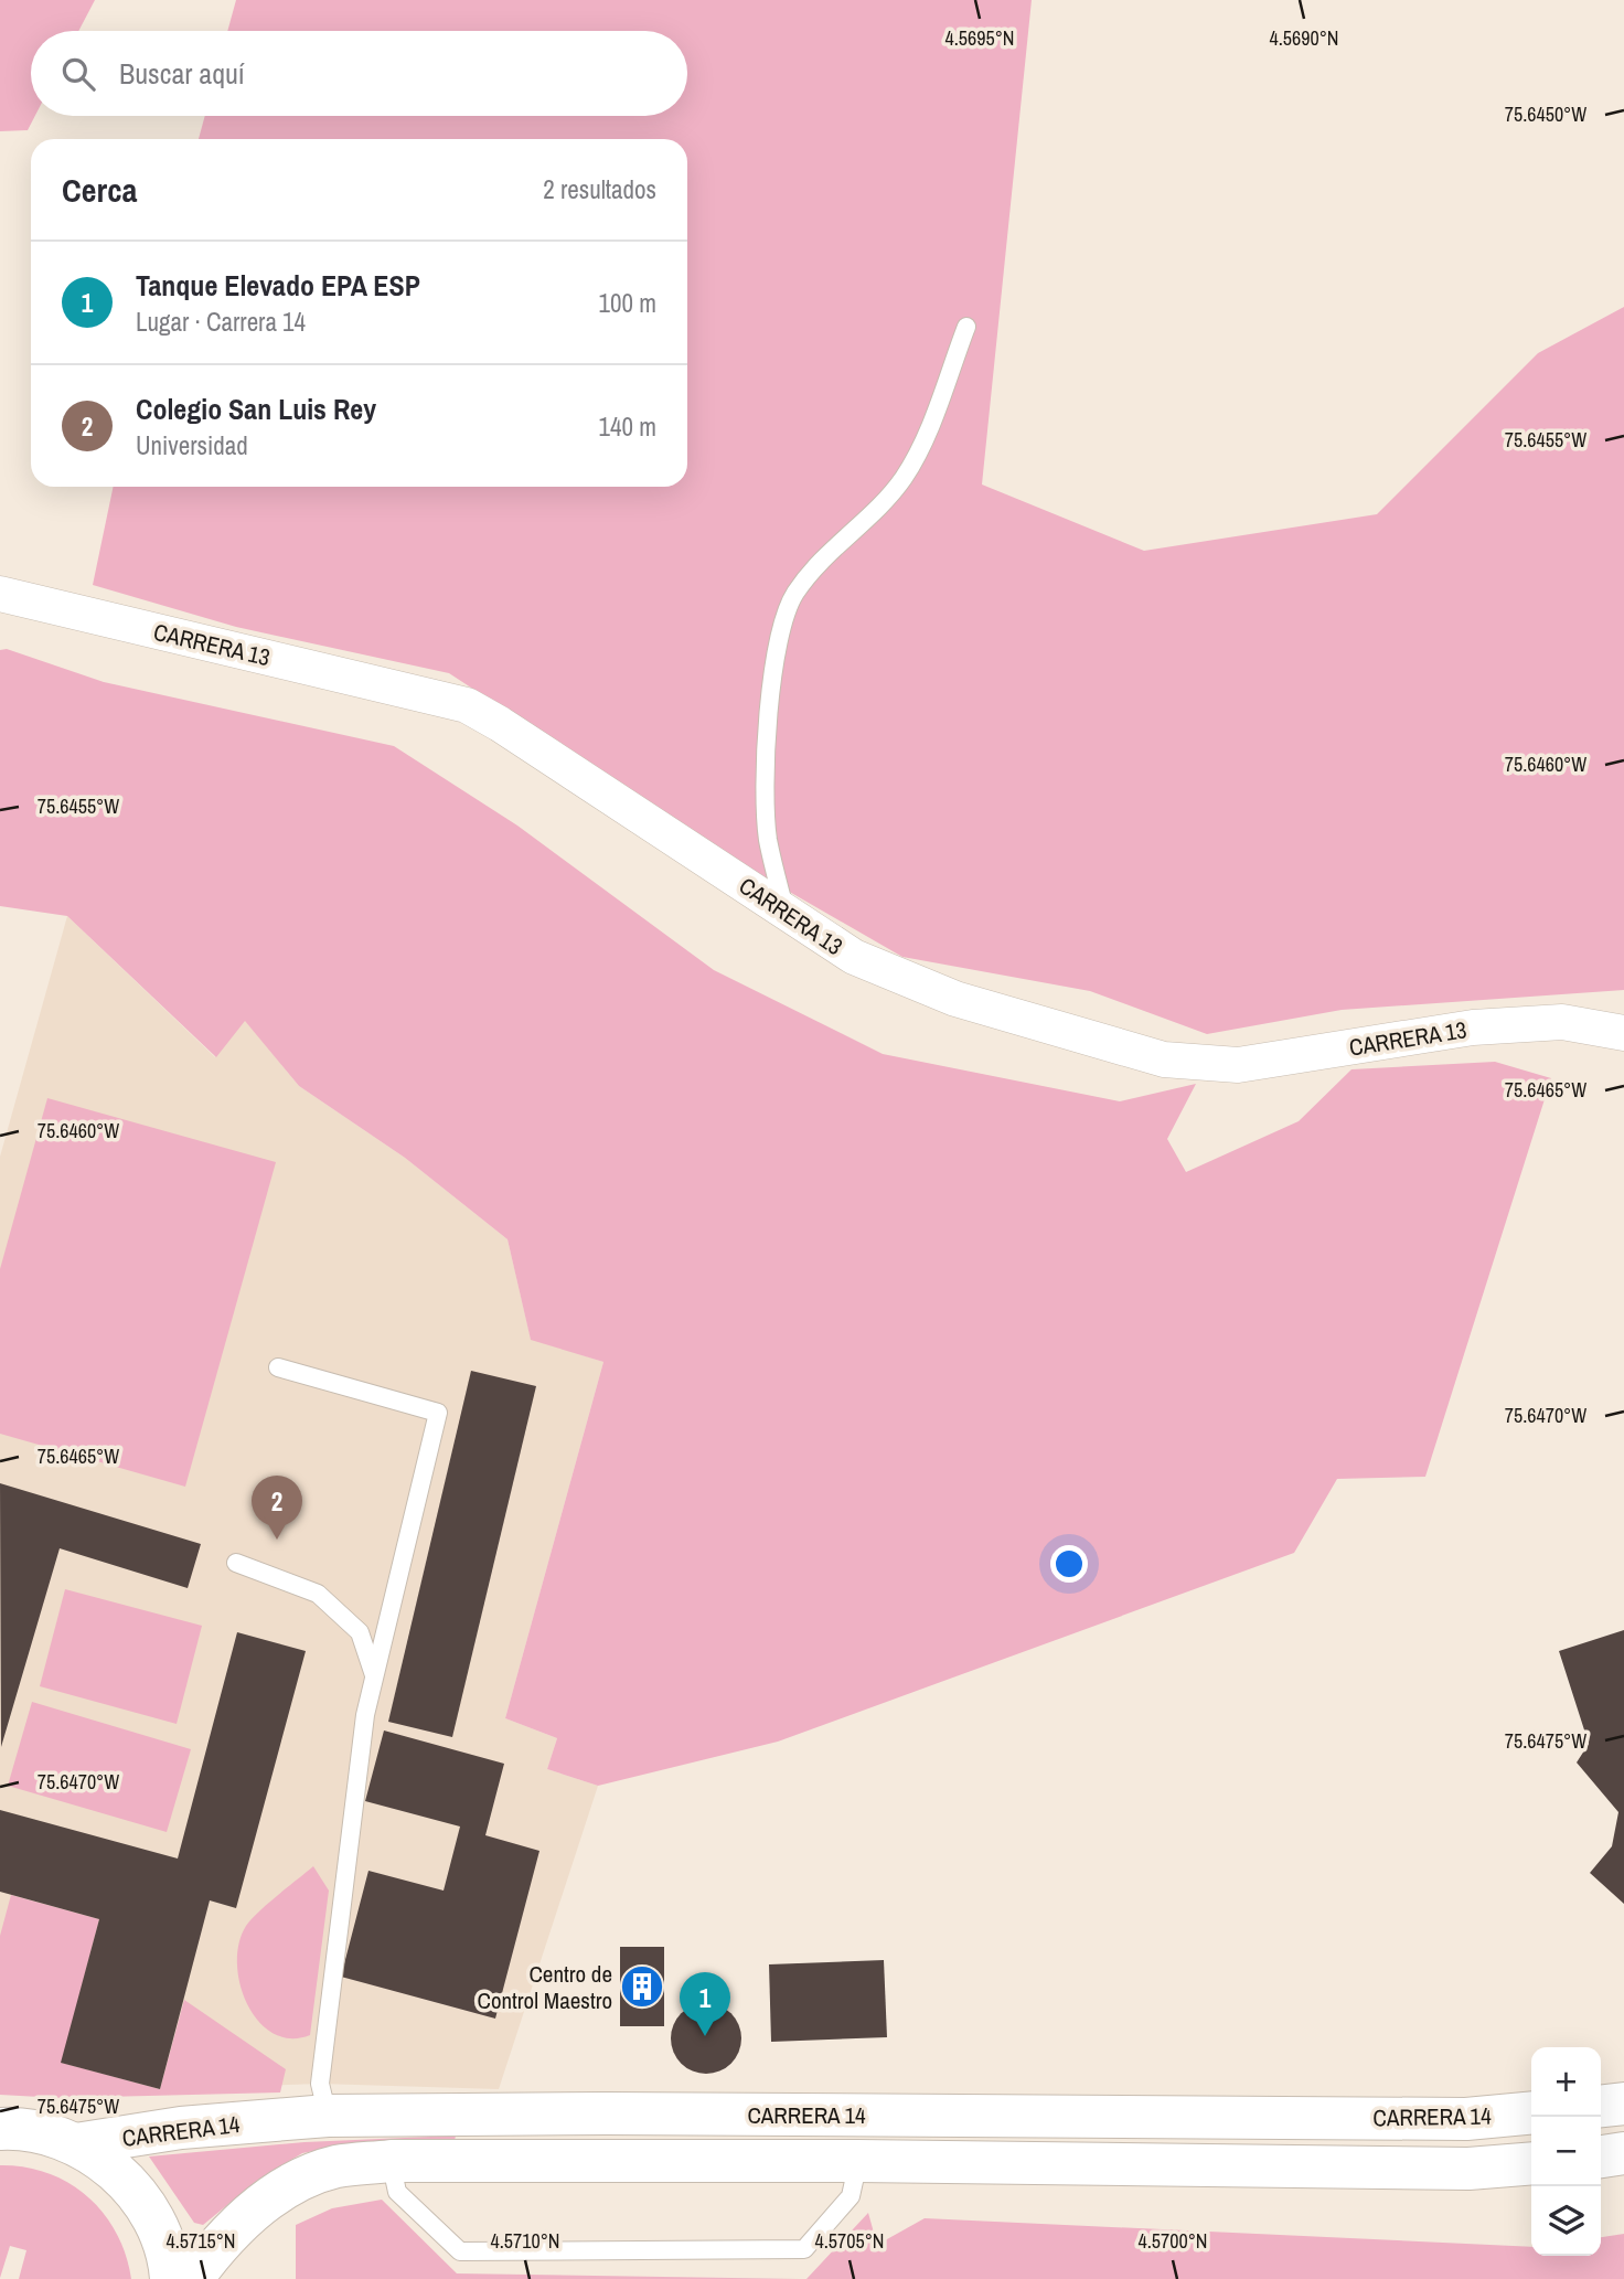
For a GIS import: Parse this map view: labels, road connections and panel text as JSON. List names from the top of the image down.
{
  "streets": {
    "main road": ["CARRERA 14"],
    "street": ["CARRERA 13"]
  },
  "places": {
    "building": ["Centro de Control Maestro"]
  },
  "page": {
    "search": "Buscar aquí",
    "heading": ["Cerca", "2 resultados"],
    "list": [
      {
        "mark": "1",
        "name": "Tanque Elevado EPA ESP",
        "note": "Lugar · Carrera 14",
        "value": "100 m"
      },
      {
        "mark": "2",
        "name": "Colegio San Luis Rey",
        "note": "Universidad",
        "value": "140 m"
      }
    ],
    "pins": ["2", "1"],
    "map_buttons": ["+", "−"]
  },
  "coordinates": [
    "4.5695°N",
    "4.5690°N",
    "75.6450°W",
    "75.6455°W",
    "75.6460°W",
    "75.6465°W",
    "75.6470°W",
    "75.6475°W",
    "4.5715°N",
    "4.5710°N",
    "4.5705°N",
    "4.5700°N"
  ]
}
